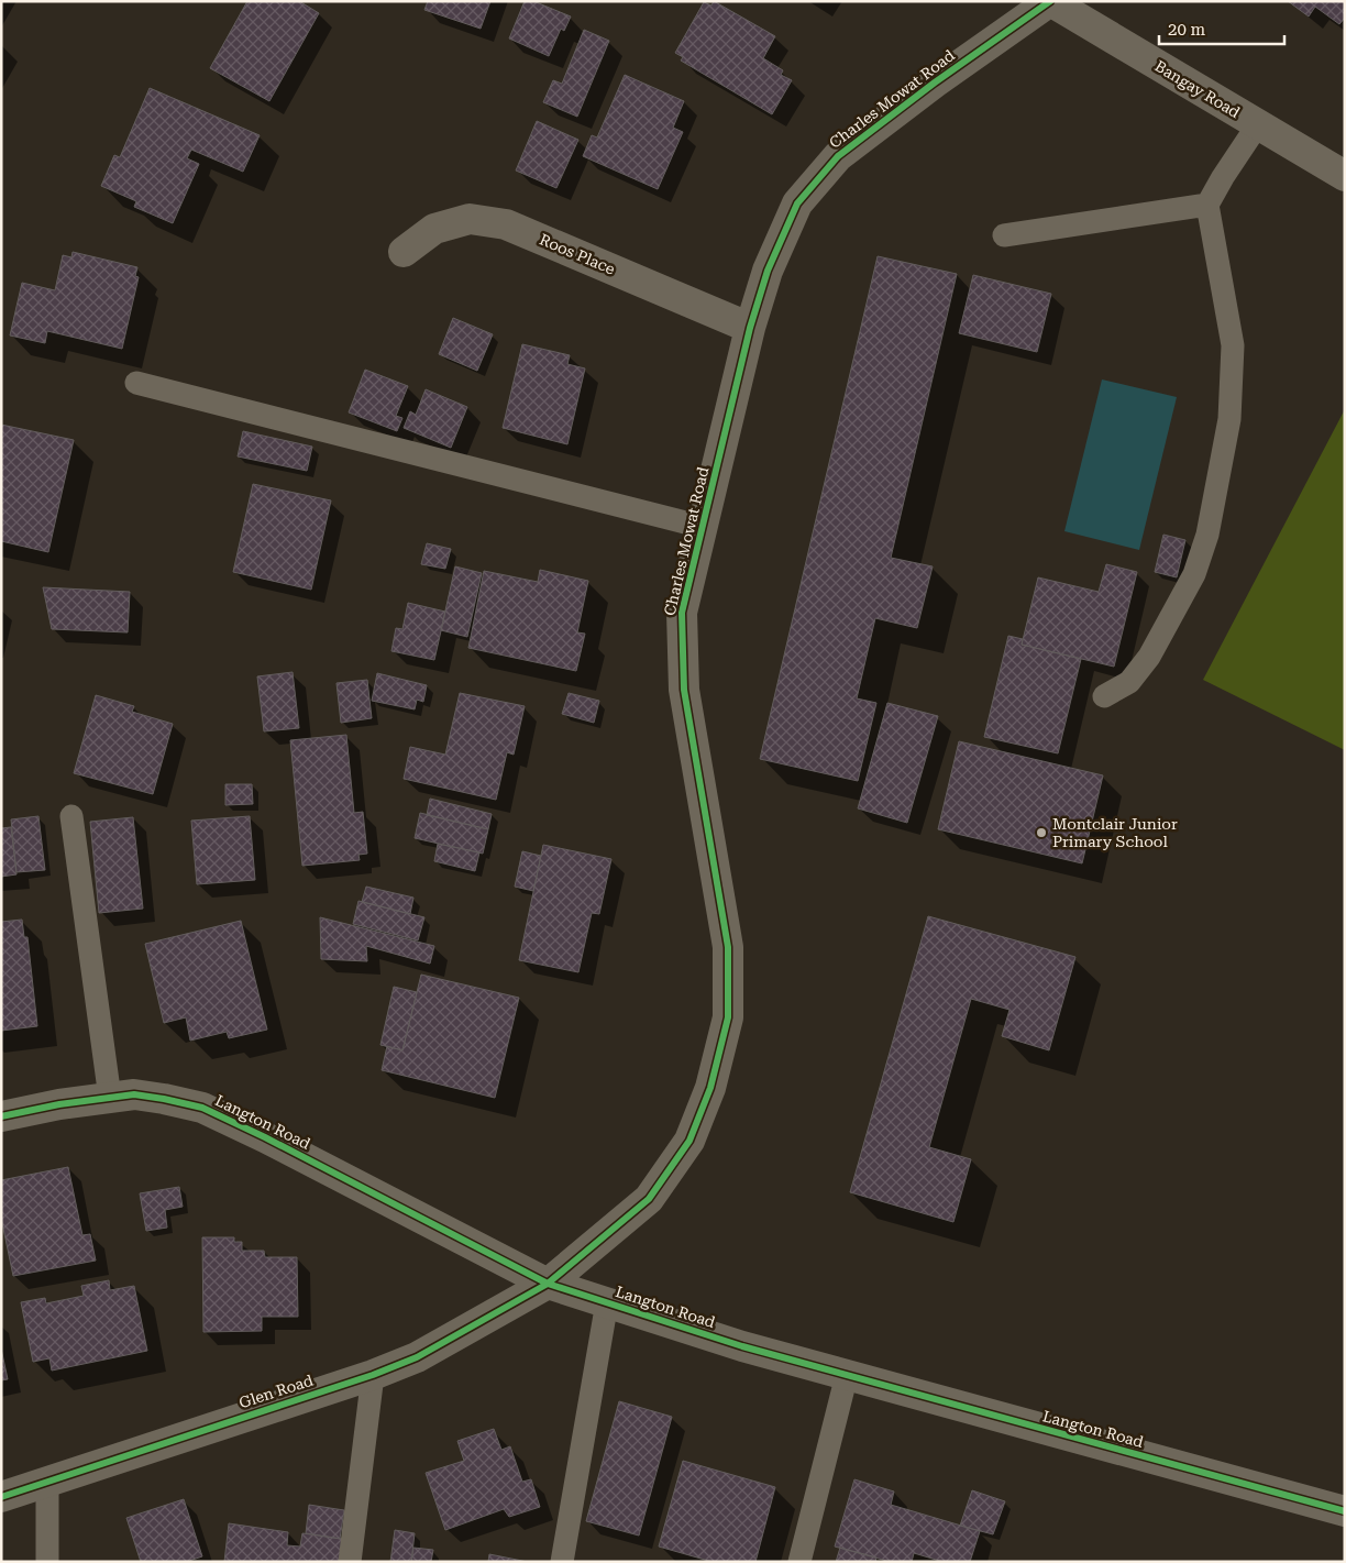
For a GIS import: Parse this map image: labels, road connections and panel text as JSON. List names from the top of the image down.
{
  "streets": {
    "street": [
      "Bangay Road",
      "Charles Mowat Road",
      "Roos Place",
      "Langton Road",
      "Glen Road"
    ]
  },
  "crossings": [
    ["Bangay Road", "Charles Mowat Road"],
    ["Charles Mowat Road", "Roos Place"],
    ["Charles Mowat Road", "Langton Road"],
    ["Charles Mowat Road", "Glen Road"],
    ["Langton Road", "Glen Road"]
  ],
  "places": ["Montclair Junior Primary School"],
  "scale_bar": "20 m"
}
